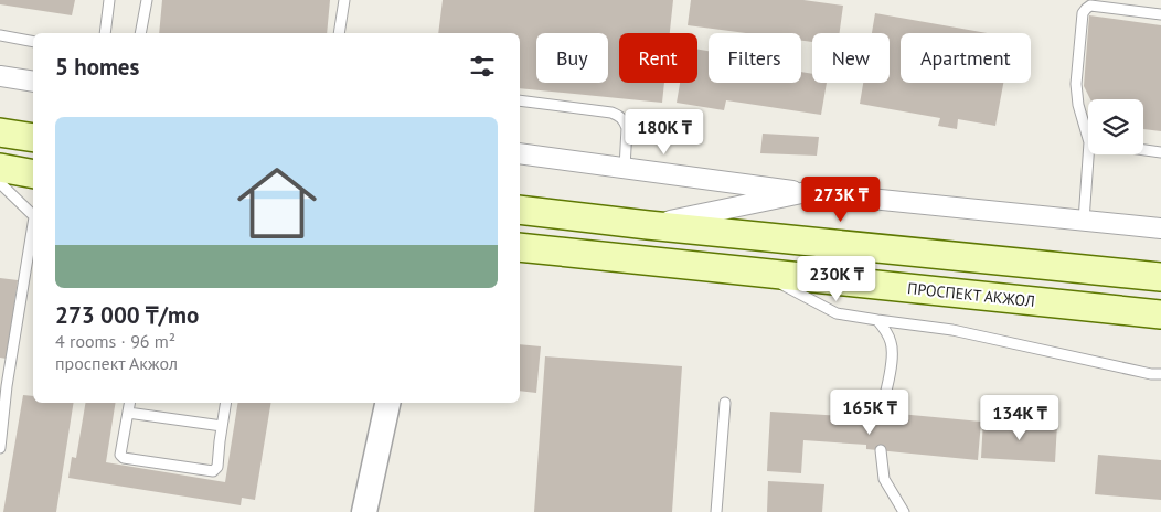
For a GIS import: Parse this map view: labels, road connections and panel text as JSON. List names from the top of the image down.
{
  "streets": {
    "main road": ["ПРОСПЕКТ АКЖОЛ"]
  },
  "page": {
    "chip": [
      "Buy",
      "Rent",
      "Filters",
      "New",
      "Apartment"
    ],
    "heading": "5 homes",
    "list": [
      {
        "name": "273 000 ₸/mo",
        "note": "4 rooms · 96 m² · проспект Акжол"
      }
    ],
    "price": [
      "180K ₸",
      "273K ₸",
      "230K ₸",
      "165K ₸",
      "134K ₸"
    ]
  }
}
